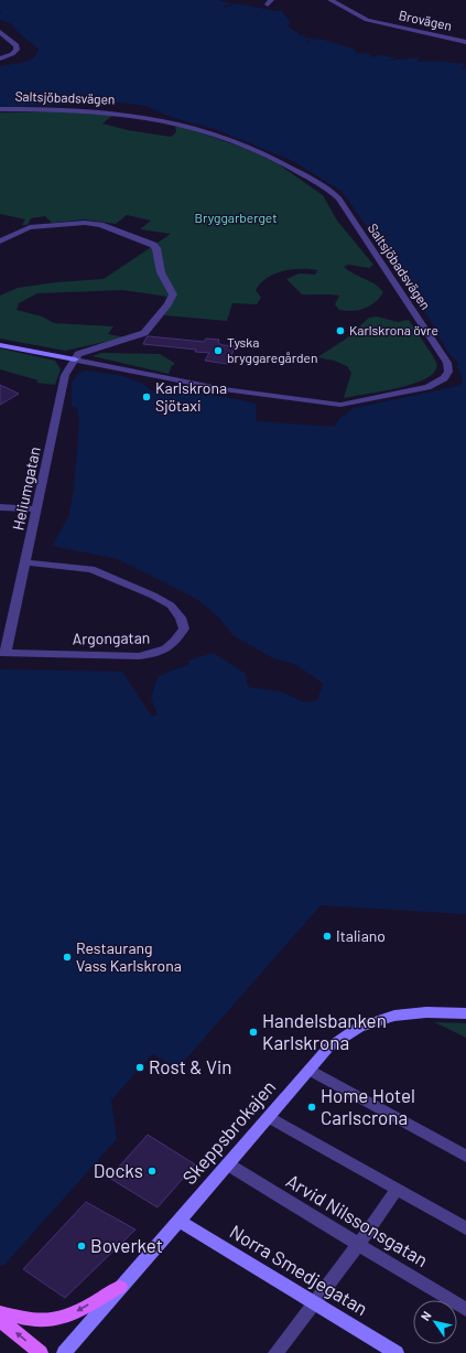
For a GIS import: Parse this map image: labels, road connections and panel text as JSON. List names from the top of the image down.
{
  "streets": {
    "street": [
      "Brovägen",
      "Saltsjöbadsvägen",
      "Heliumgatan",
      "Argongatan",
      "Skeppsbrokajen",
      "Arvid Nilssonsgatan",
      "Norra Smedjegatan"
    ]
  },
  "crossings": [
    ["Saltsjöbadsvägen", "Heliumgatan"],
    ["Heliumgatan", "Argongatan"],
    ["Skeppsbrokajen", "Arvid Nilssonsgatan"],
    ["Skeppsbrokajen", "Norra Smedjegatan"]
  ],
  "parks": ["Bryggarberget"],
  "places": [
    "Karlskrona övre",
    "Tyska bryggaregården",
    "Karlskrona Sjötaxi",
    "Italiano",
    "Restaurang Vass Karlskrona",
    "Handelsbanken Karlskrona",
    "Rost & Vin",
    "Home Hotel Carlscrona",
    "Docks",
    "Boverket"
  ],
  "north": "top left"
}
